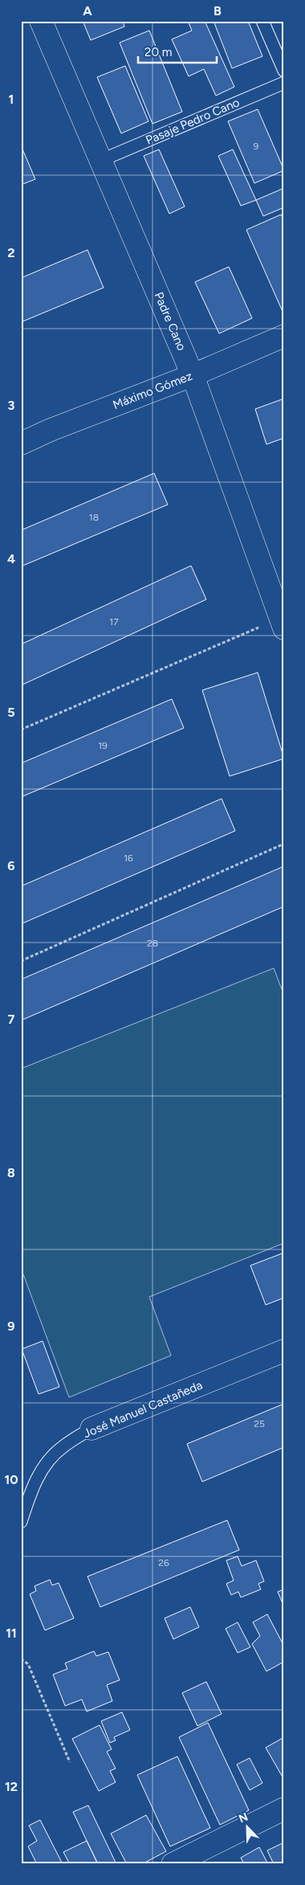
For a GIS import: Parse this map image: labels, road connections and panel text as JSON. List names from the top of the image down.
{
  "streets": {
    "street": ["Padre Cano", "Máximo Gómez", "José Manuel Castañeda"],
    "lane": ["Pasaje Pedro Cano"]
  },
  "crossings": [
    ["Pasaje Pedro Cano", "Padre Cano"],
    ["Padre Cano", "Máximo Gómez"]
  ],
  "house_numbers": [
    "9",
    "18",
    "17",
    "19",
    "16",
    "28",
    "25",
    "26"
  ],
  "scale_bar": "20 m",
  "north": "top left",
  "grid": {
    "columns": ["A", "B"],
    "rows": [
      "1",
      "2",
      "3",
      "4",
      "5",
      "6",
      "7",
      "8",
      "9",
      "10",
      "11",
      "12"
    ]
  }
}
